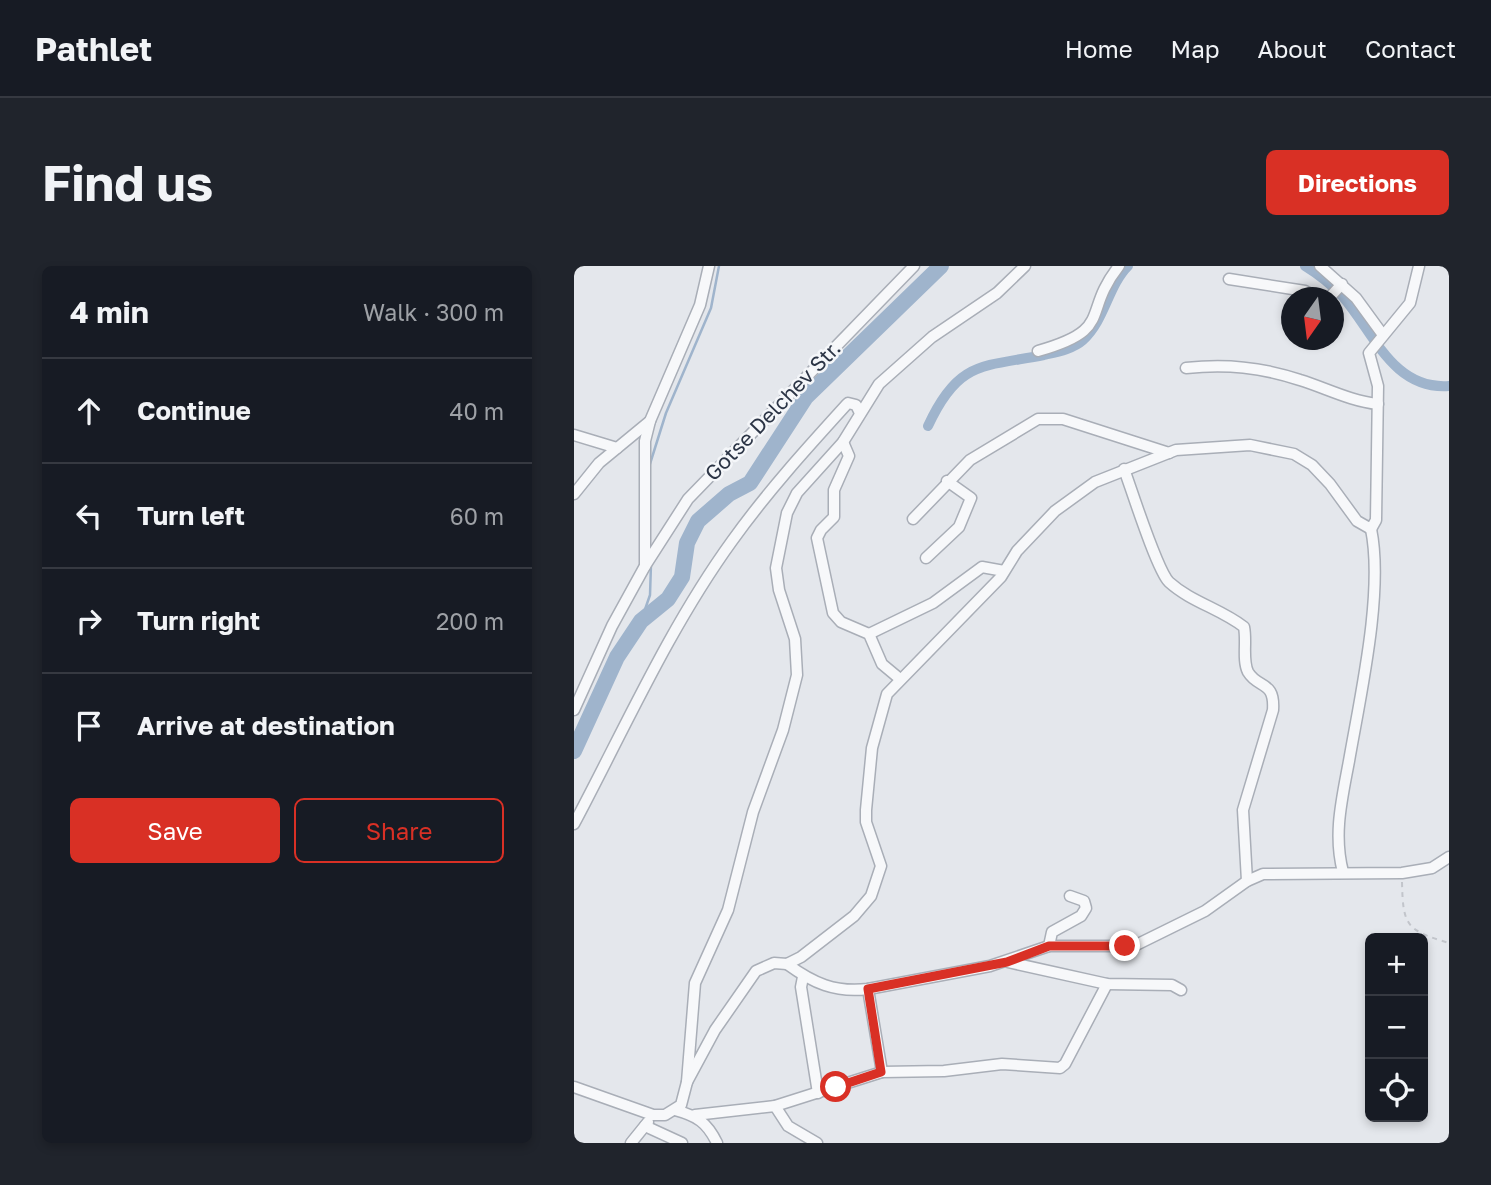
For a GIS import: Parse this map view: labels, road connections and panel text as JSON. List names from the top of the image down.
{
  "streets": {
    "street": ["Gotse Delchev Str."]
  },
  "north": "bottom",
  "page": {
    "header": "Pathlet",
    "nav": [
      "Home",
      "Map",
      "About",
      "Contact"
    ],
    "buttons": [
      "Directions",
      ["Save", "Share"]
    ],
    "title": "Find us",
    "heading": ["4 min", "Walk · 300 m"],
    "list": [
      ["Continue", "40 m"],
      ["Turn left", "60 m"],
      ["Turn right", "200 m"],
      "Arrive at destination"
    ],
    "map_buttons": ["+", "−"]
  }
}
